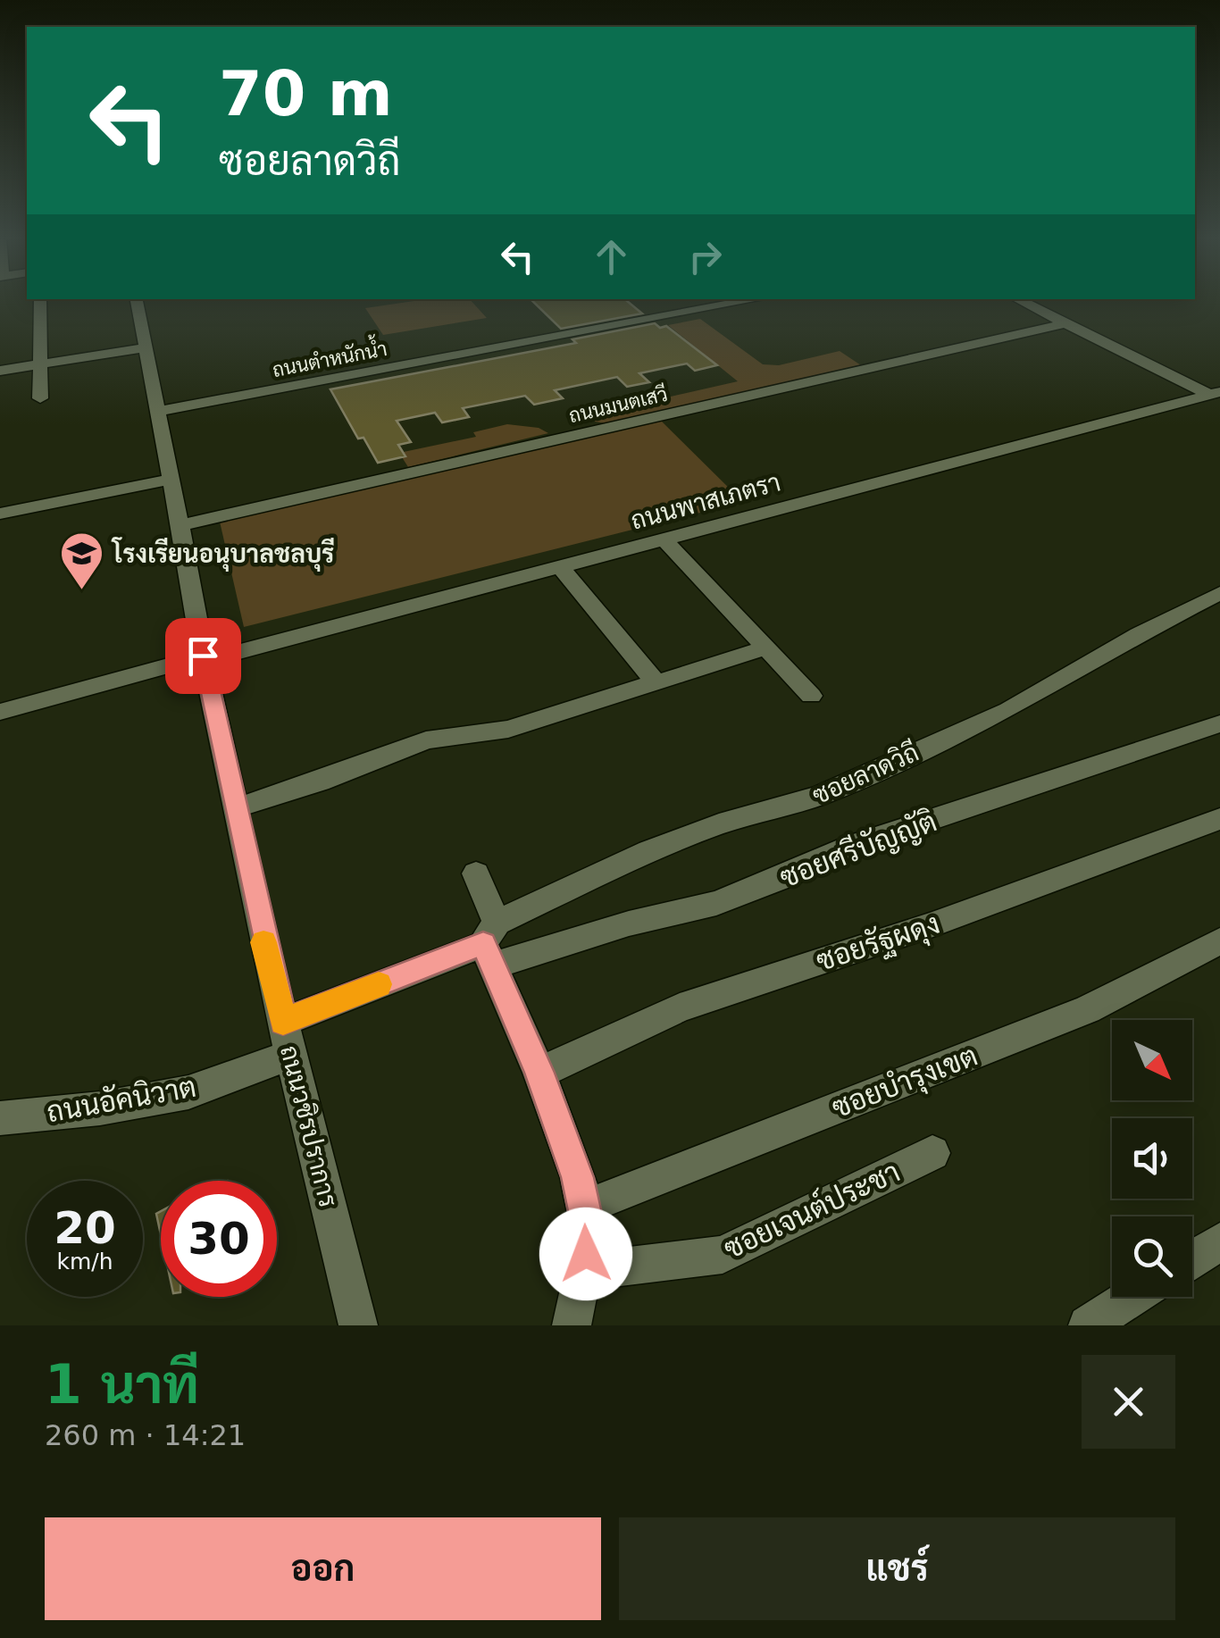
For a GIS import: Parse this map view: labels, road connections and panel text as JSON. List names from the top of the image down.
{
  "streets": {
    "street": [
      "ถนนตำหนักน้ำ",
      "ถนนมนตเสวี",
      "ถนนพาสเภตรา",
      "ซอยลาดวิถี",
      "ซอยศรีบัญญัติ",
      "ซอยรัฐผดุง",
      "ซอยบำรุงเขต",
      "ถนนอัคนิวาต",
      "ถนนวชิรปราการ",
      "ซอยเจนต์ประชา"
    ]
  },
  "crossings": [
    ["ถนนตำหนักน้ำ", "ถนนวชิรปราการ"],
    ["ถนนมนตเสวี", "ถนนวชิรปราการ"],
    ["ถนนพาสเภตรา", "ถนนวชิรปราการ"],
    ["ซอยลาดวิถี", "ซอยศรีบัญญัติ"],
    ["ซอยลาดวิถี", "ถนนอัคนิวาต"],
    ["ซอยลาดวิถี", "ถนนวชิรปราการ"],
    ["ถนนอัคนิวาต", "ถนนวชิรปราการ"]
  ],
  "places": {
    "school or university": ["โรงเรียนอนุบาลชลบุรี"]
  },
  "north": "bottom right",
  "page": {
    "turn": ["70 m", "ซอยลาดวิถี"],
    "speed": "20 km/h",
    "limit": "30",
    "heading": ["1 นาที", "260 m · 14:21"],
    "buttons": ["ออก", "แชร์"]
  }
}
